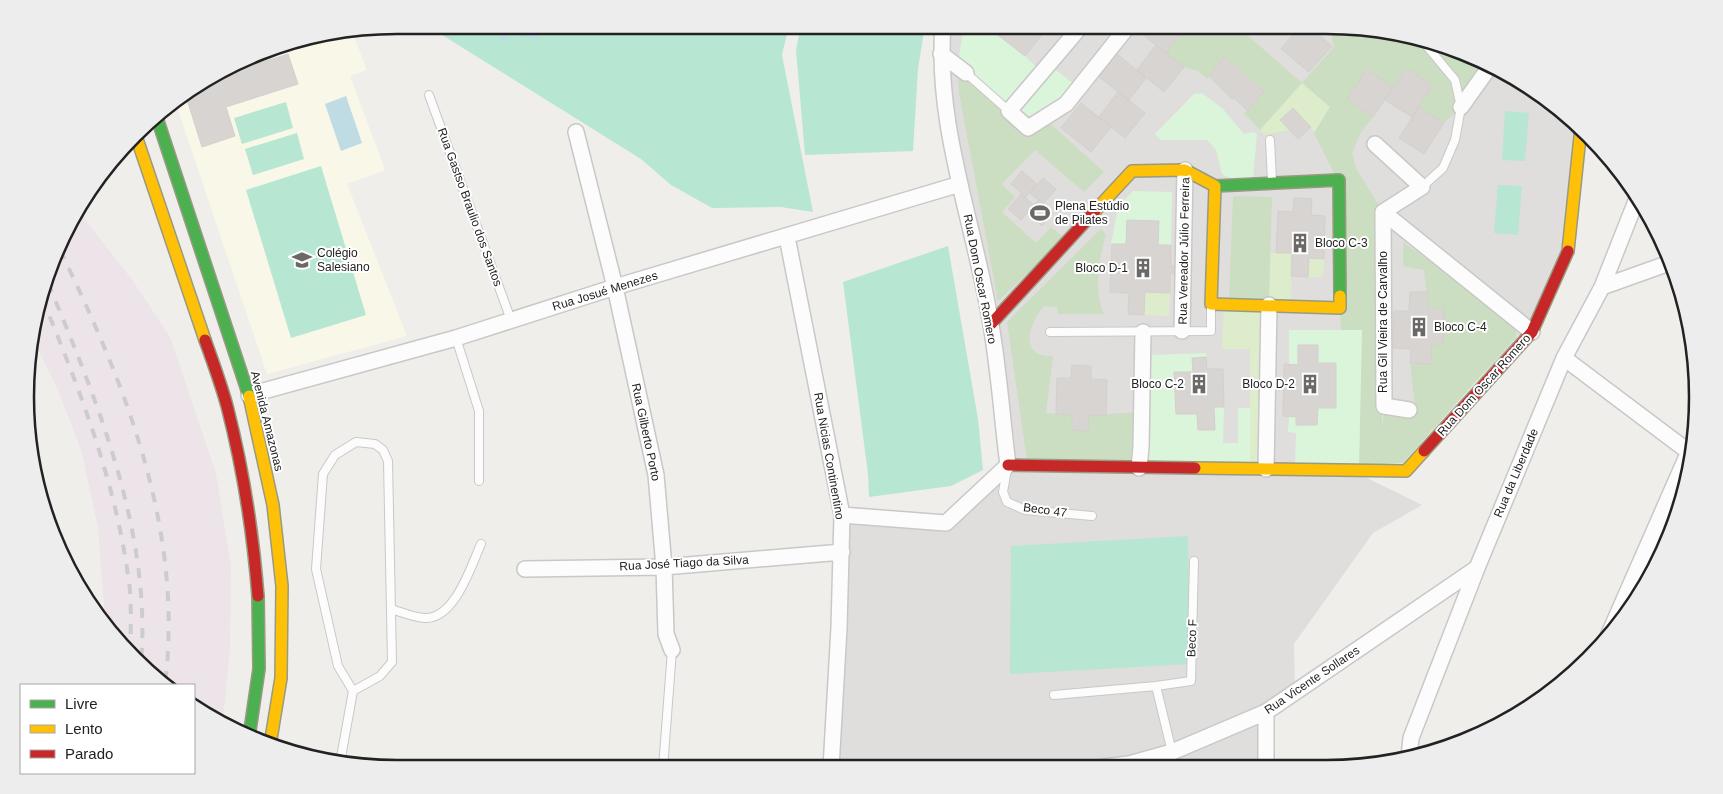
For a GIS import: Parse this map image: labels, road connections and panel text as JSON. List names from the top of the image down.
{
  "streets": {
    "street": [
      "Rua Vereador Júlio Ferreira",
      "Rua Dom Oscar Romero",
      "Rua Josué Menezes",
      "Rua Gil Vieira de Carvalho",
      "Avenida Amazonas",
      "Rua Gilberto Porto",
      "Rua Nicias Continentino",
      "Rua da Liberdade",
      "Rua José Tiago da Silva",
      "Rua Vicente Sollares"
    ],
    "lane": ["Rua Gastso Braulio dos Santos", "Beco 47", "Beco F"]
  },
  "crossings": [
    ["Rua Gastso Braulio dos Santos", "Rua Josué Menezes"],
    ["Rua Vereador Júlio Ferreira", "Rua Dom Oscar Romero"],
    ["Rua Dom Oscar Romero", "Rua Josué Menezes"],
    ["Rua Dom Oscar Romero", "Beco 47"],
    ["Rua Josué Menezes", "Avenida Amazonas"],
    ["Rua Josué Menezes", "Rua Gilberto Porto"],
    ["Rua Josué Menezes", "Rua Nicias Continentino"],
    ["Rua Gilberto Porto", "Rua José Tiago da Silva"],
    ["Rua Nicias Continentino", "Rua José Tiago da Silva"],
    ["Rua da Liberdade", "Rua Vicente Sollares"]
  ],
  "places": {
    "sports": ["Plena Estúdio de Pilates"],
    "building": [
      "Bloco C-3",
      "Bloco D-1",
      "Bloco C-4",
      "Bloco C-2",
      "Bloco D-2"
    ],
    "school or university": ["Colégio Salesiano"]
  },
  "legend": ["Livre", "Lento", "Parado"]
}
